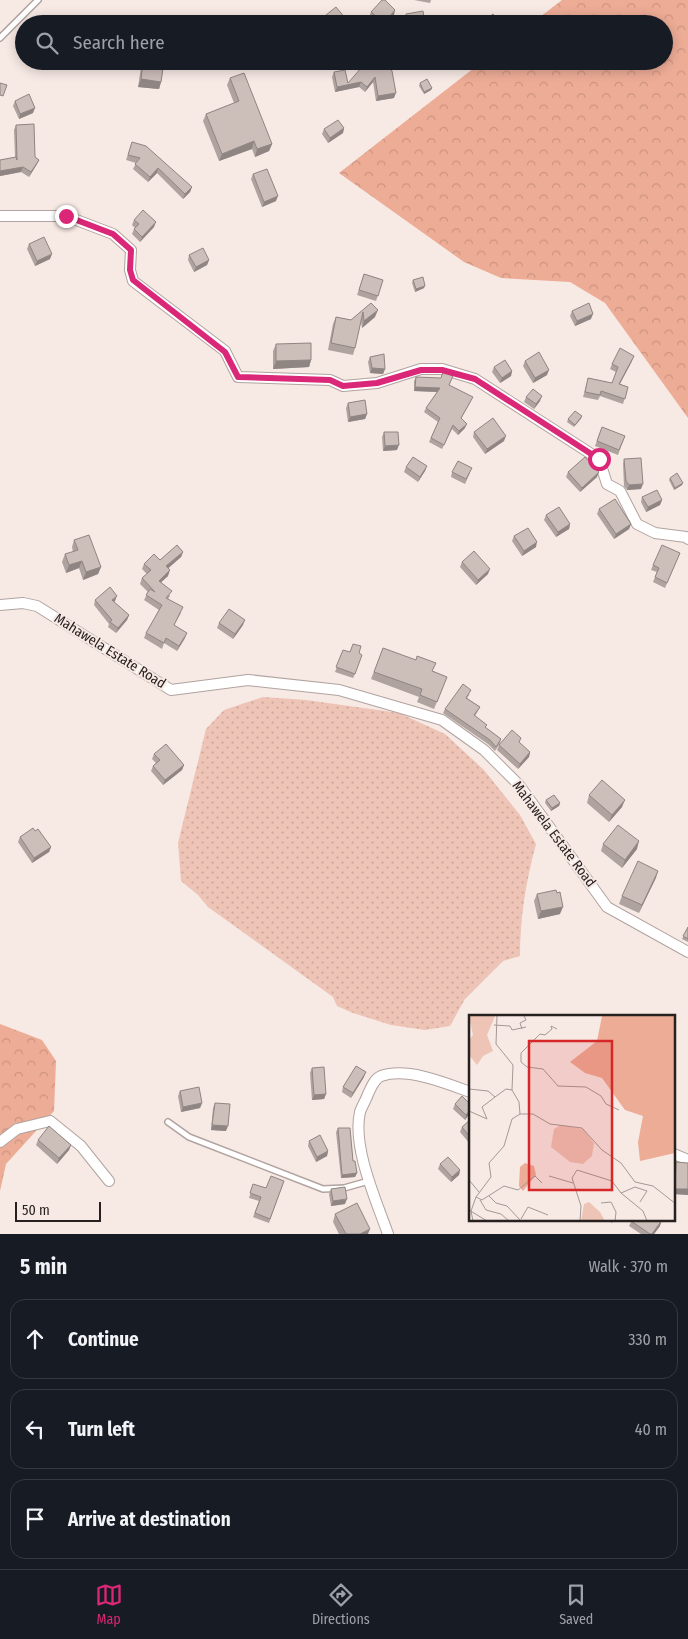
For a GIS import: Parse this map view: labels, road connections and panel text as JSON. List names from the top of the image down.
{
  "streets": {
    "street": ["Mahawela Estate Road"]
  },
  "scale_bar": "50 m",
  "page": {
    "search": "Search here",
    "scale": "50 m",
    "heading": ["5 min", "Walk · 370 m"],
    "list": [
      ["Continue", "330 m"],
      ["Turn left", "40 m"],
      "Arrive at destination"
    ],
    "nav": ["Map", "Directions", "Saved"]
  }
}
